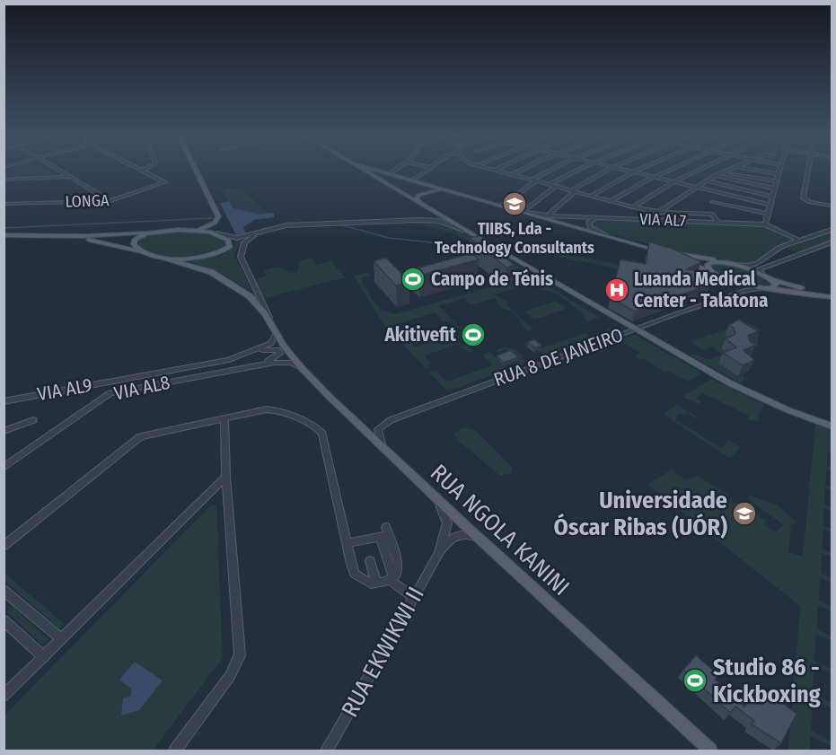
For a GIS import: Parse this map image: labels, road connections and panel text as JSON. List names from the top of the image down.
{
  "streets": {
    "main road": ["RUA NGOLA KANINI"],
    "street": [
      "LONGA",
      "VIA AL7",
      "RUA 8 DE JANEIRO",
      "VIA AL8",
      "VIA AL9",
      "RUA EKWIKWI II"
    ]
  },
  "crossings": [
    ["RUA 8 DE JANEIRO", "RUA NGOLA KANINI"],
    ["VIA AL8", "RUA NGOLA KANINI"],
    ["VIA AL9", "RUA NGOLA KANINI"],
    ["RUA NGOLA KANINI", "RUA EKWIKWI II"]
  ],
  "places": {
    "school or university": ["TIIBS, Lda - Technology Consultants", "Universidade Óscar Ribas (UÓR)"],
    "sports": ["Campo de Ténis", "Akitivefit", "Studio 86 - Kickboxing"],
    "hospital": ["Luanda Medical Center - Talatona"]
  }
}
